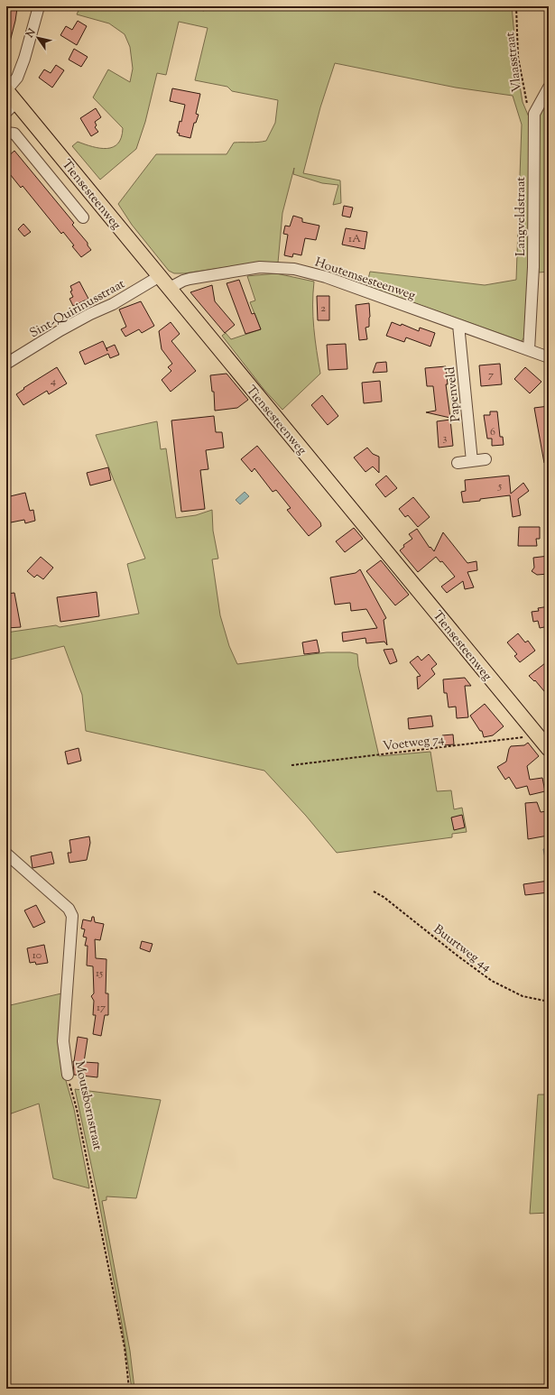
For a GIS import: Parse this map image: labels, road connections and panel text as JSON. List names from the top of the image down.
{
  "streets": {
    "main road": ["Tiensesteenweg"],
    "street": [
      "Langveldstraat",
      "Houtemsesteenweg",
      "Sint-Quirinusstraat",
      "Papenveld",
      "Moutsbornstraat"
    ],
    "path": ["Vlaasstraat", "Voetweg 74", "Buurtweg 44"]
  },
  "crossings": [
    ["Vlaasstraat", "Langveldstraat"],
    ["Tiensesteenweg", "Houtemsesteenweg"],
    ["Tiensesteenweg", "Sint-Quirinusstraat"],
    ["Tiensesteenweg", "Voetweg 74"],
    ["Langveldstraat", "Houtemsesteenweg"],
    ["Houtemsesteenweg", "Papenveld"]
  ],
  "house_numbers": [
    "1A",
    "2",
    "7",
    "4",
    "6",
    "3",
    "5",
    "10",
    "15",
    "17"
  ],
  "north": "top left"
}
